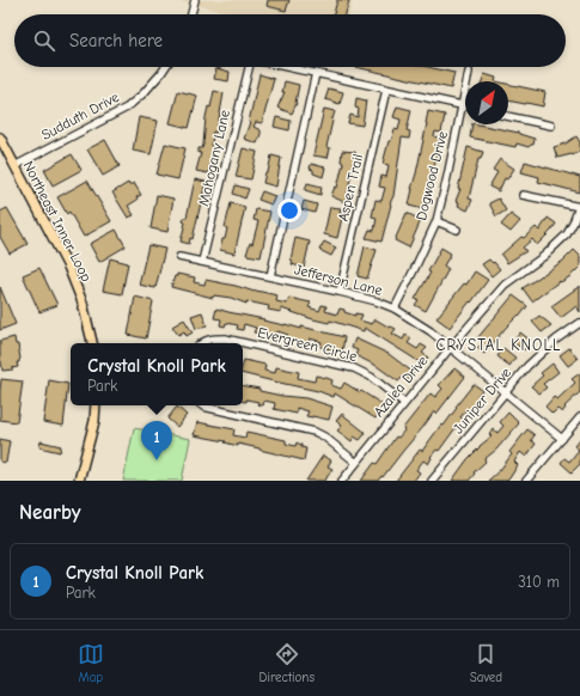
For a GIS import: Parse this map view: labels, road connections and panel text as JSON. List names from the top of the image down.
{
  "streets": {
    "main road": ["Northeast Inner Loop"],
    "street": [
      "Sudduth Drive",
      "Mahogany Lane",
      "Dogwood Drive",
      "Aspen Trail",
      "Jefferson Lane",
      "Evergreen Circle",
      "Azalea Drive",
      "Juniper Drive"
    ]
  },
  "crossings": [
    ["Sudduth Drive", "Northeast Inner Loop"],
    ["Mahogany Lane", "Jefferson Lane"],
    ["Dogwood Drive", "Jefferson Lane"],
    ["Aspen Trail", "Jefferson Lane"],
    ["Jefferson Lane", "Azalea Drive"],
    ["Jefferson Lane", "Juniper Drive"],
    ["Evergreen Circle", "Azalea Drive"]
  ],
  "districts": ["CRYSTAL KNOLL"],
  "north": "top right",
  "page": {
    "search": "Search here",
    "popup": ["Crystal Knoll Park", "Park"],
    "pins": "1",
    "heading": "Nearby",
    "list": [
      {
        "mark": "1",
        "name": "Crystal Knoll Park",
        "note": "Park",
        "value": "310 m"
      }
    ],
    "nav": ["Map", "Directions", "Saved"]
  }
}
